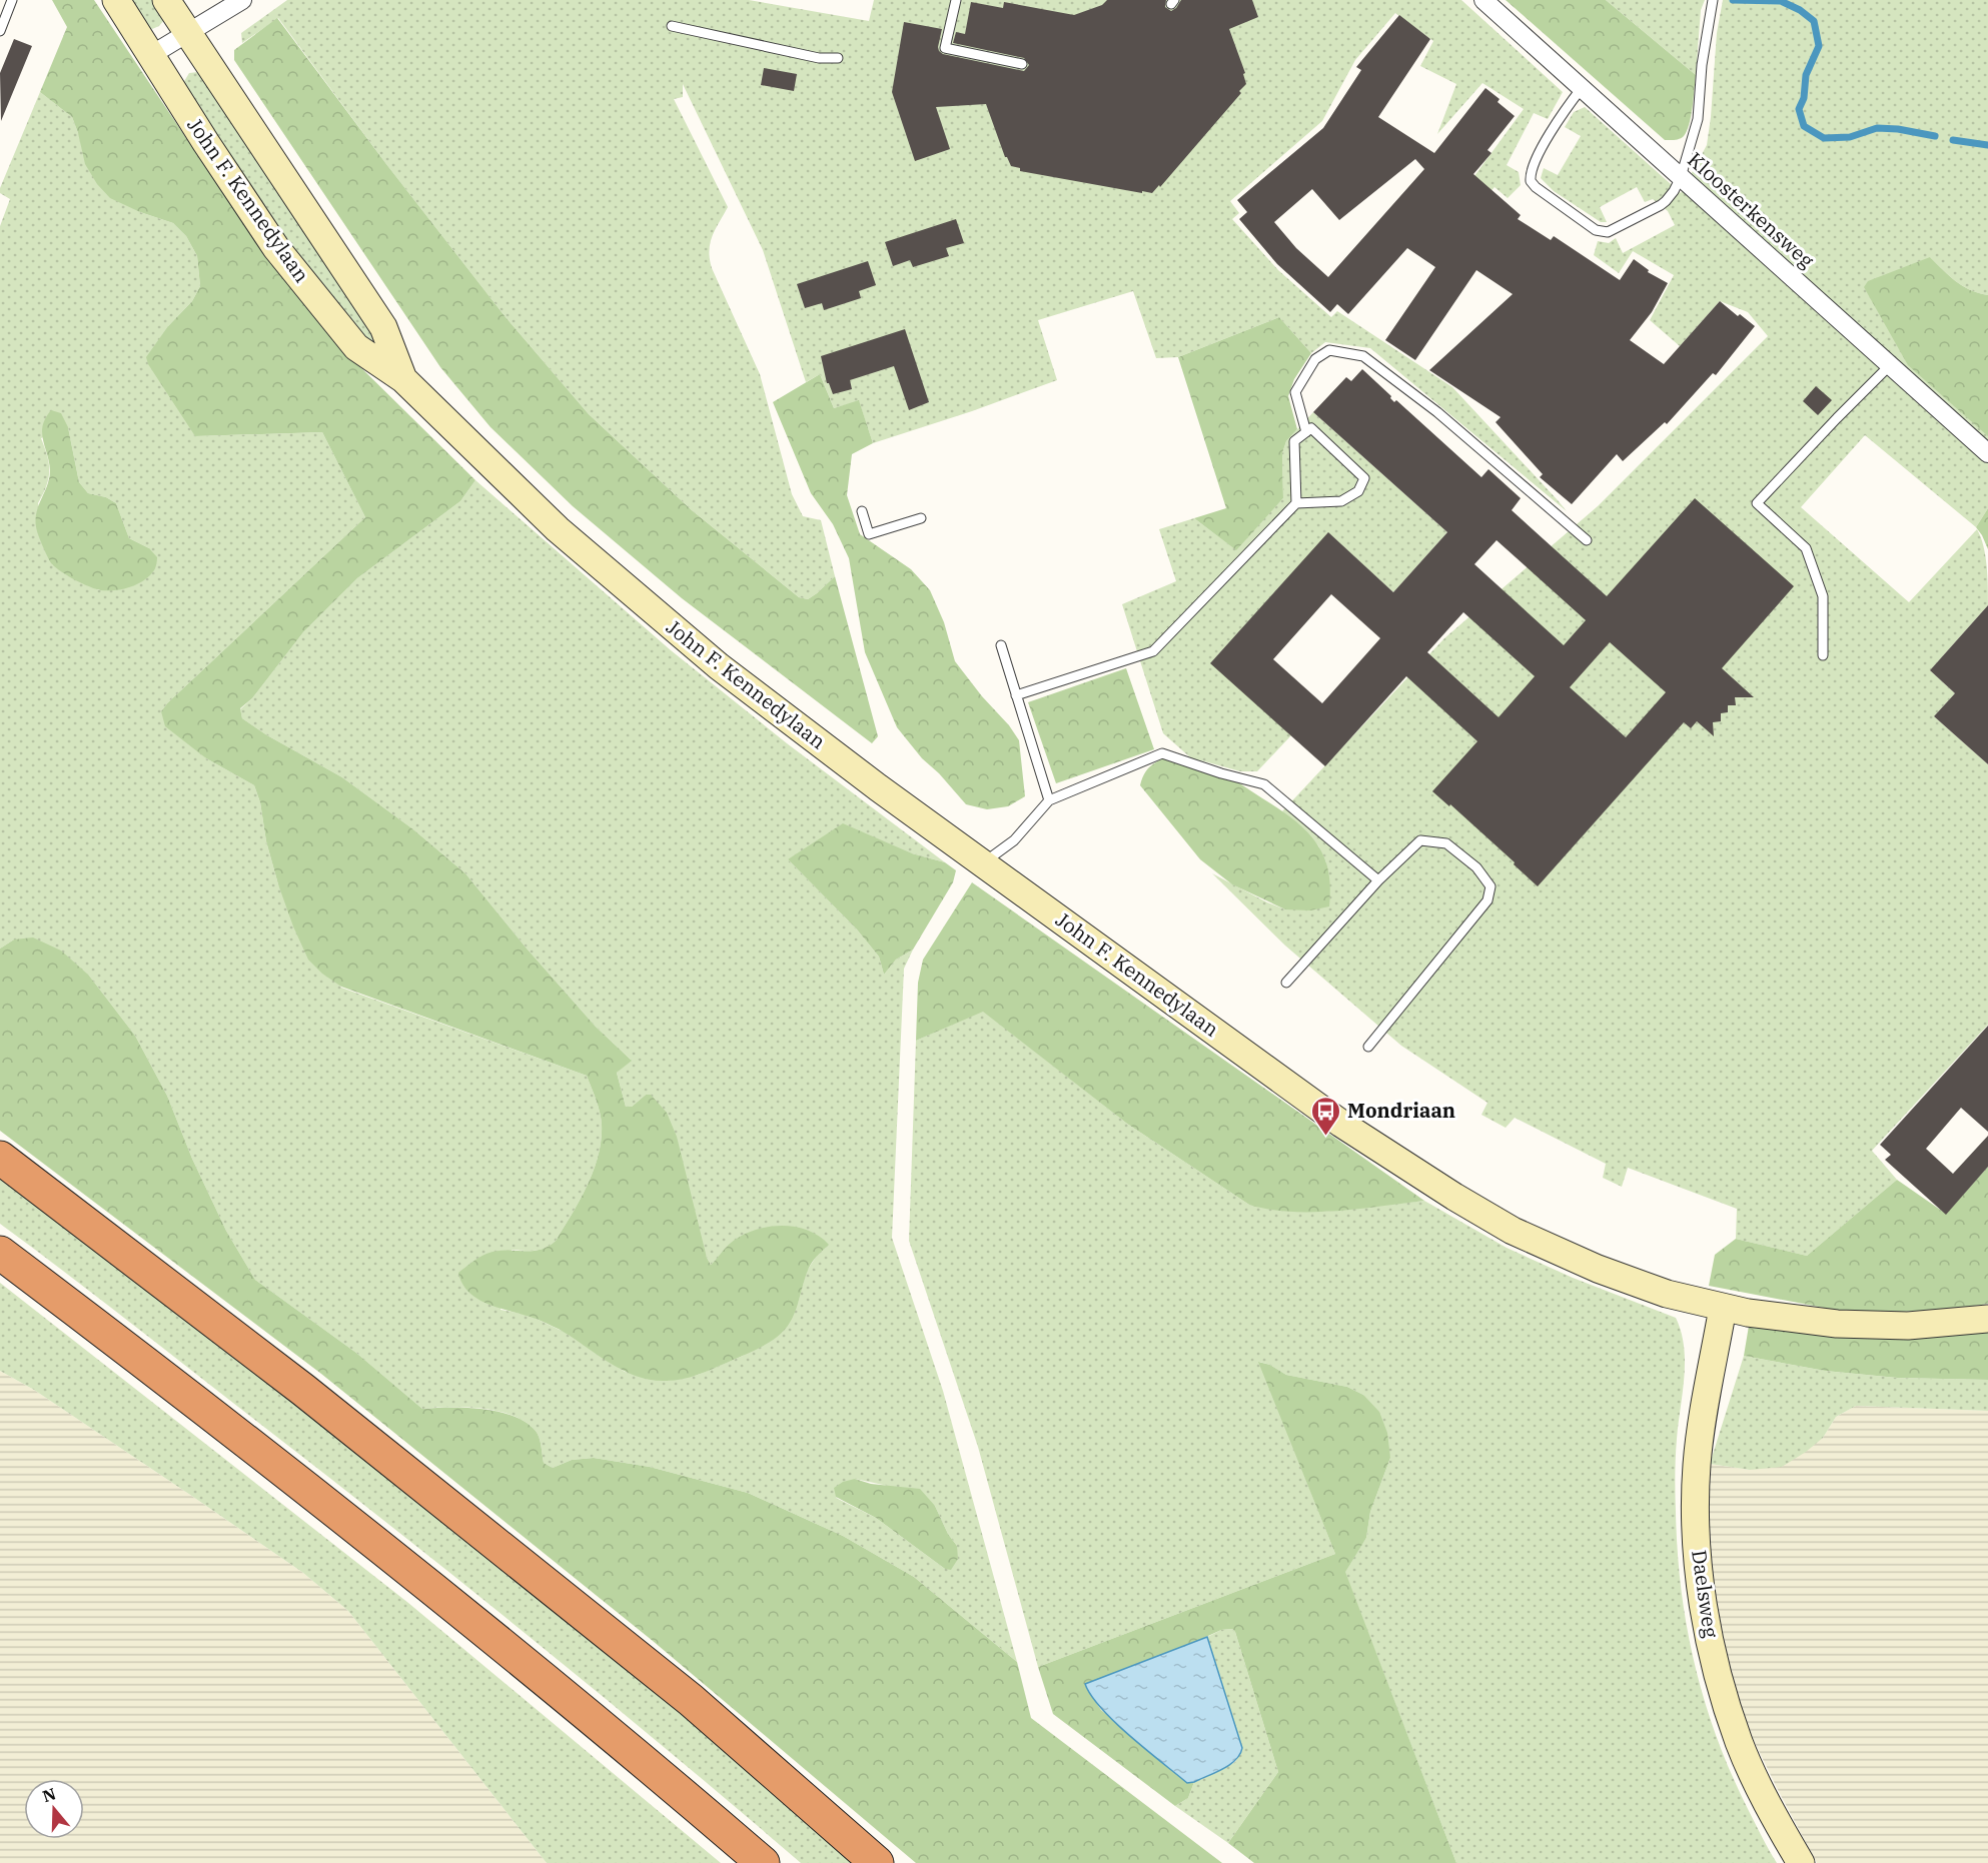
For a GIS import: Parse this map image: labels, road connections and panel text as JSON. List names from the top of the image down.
{
  "streets": {
    "street": ["John F. Kennedylaan", "Kloosterkensweg", "Daelsweg"]
  },
  "crossings": [
    ["John F. Kennedylaan", "Daelsweg"]
  ],
  "places": {
    "bus stop": ["Mondriaan"]
  },
  "north": "top"
}
